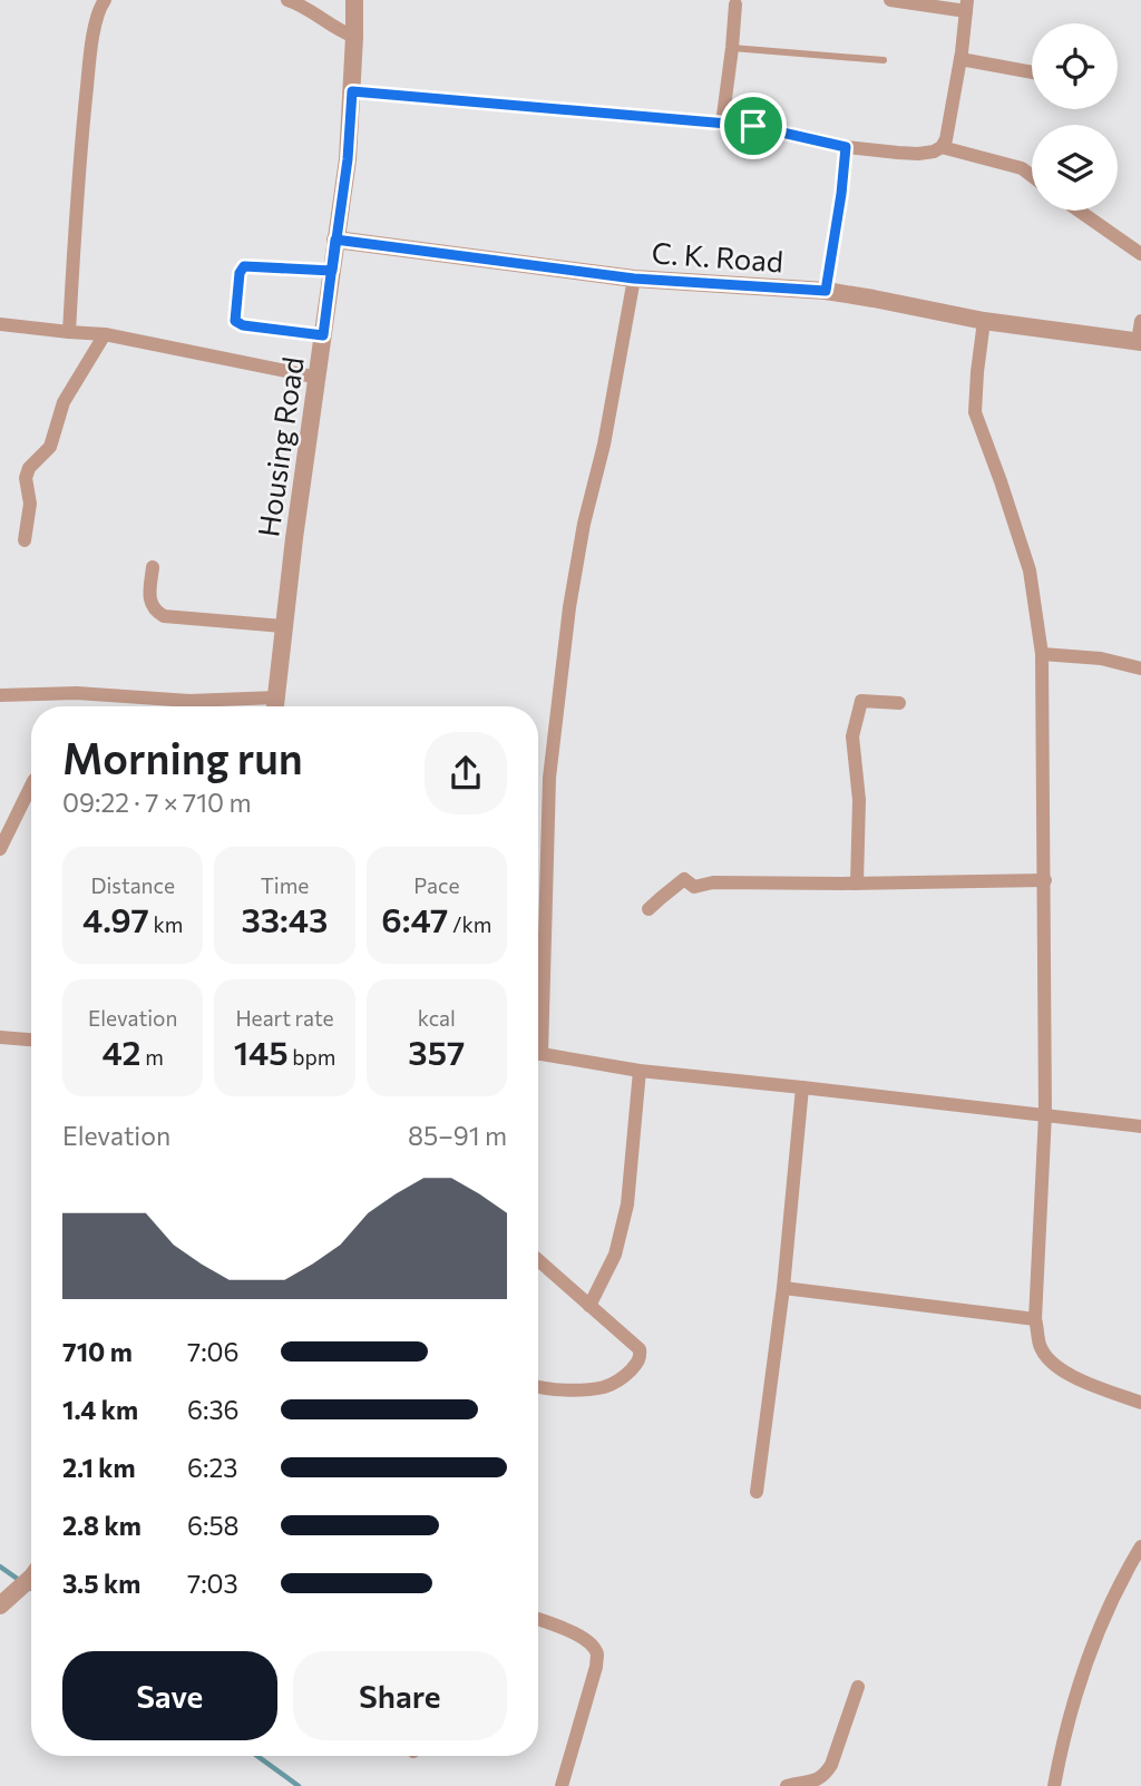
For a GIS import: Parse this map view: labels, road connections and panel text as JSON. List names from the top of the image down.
{
  "streets": {
    "street": ["C. K. Road", "Housing Road"]
  },
  "crossings": [
    ["C. K. Road", "Housing Road"]
  ],
  "page": {
    "heading": ["Morning run", "09:22 · 7 × 710 m"],
    "stats": [
      ["Distance", "4.97 km"],
      ["Time", "33:43"],
      ["Pace", "6:47 /km"],
      ["Elevation", "42 m"],
      ["Heart rate", "145 bpm"],
      ["kcal", "357"]
    ],
    "chart": ["Elevation", "85–91 m"],
    "list": [
      {
        "name": "710 m",
        "note": "7:06"
      },
      {
        "name": "1.4 km",
        "note": "6:36"
      },
      {
        "name": "2.1 km",
        "note": "6:23"
      },
      {
        "name": "2.8 km",
        "note": "6:58"
      },
      {
        "name": "3.5 km",
        "note": "7:03"
      }
    ],
    "buttons": ["Save", "Share"]
  }
}
